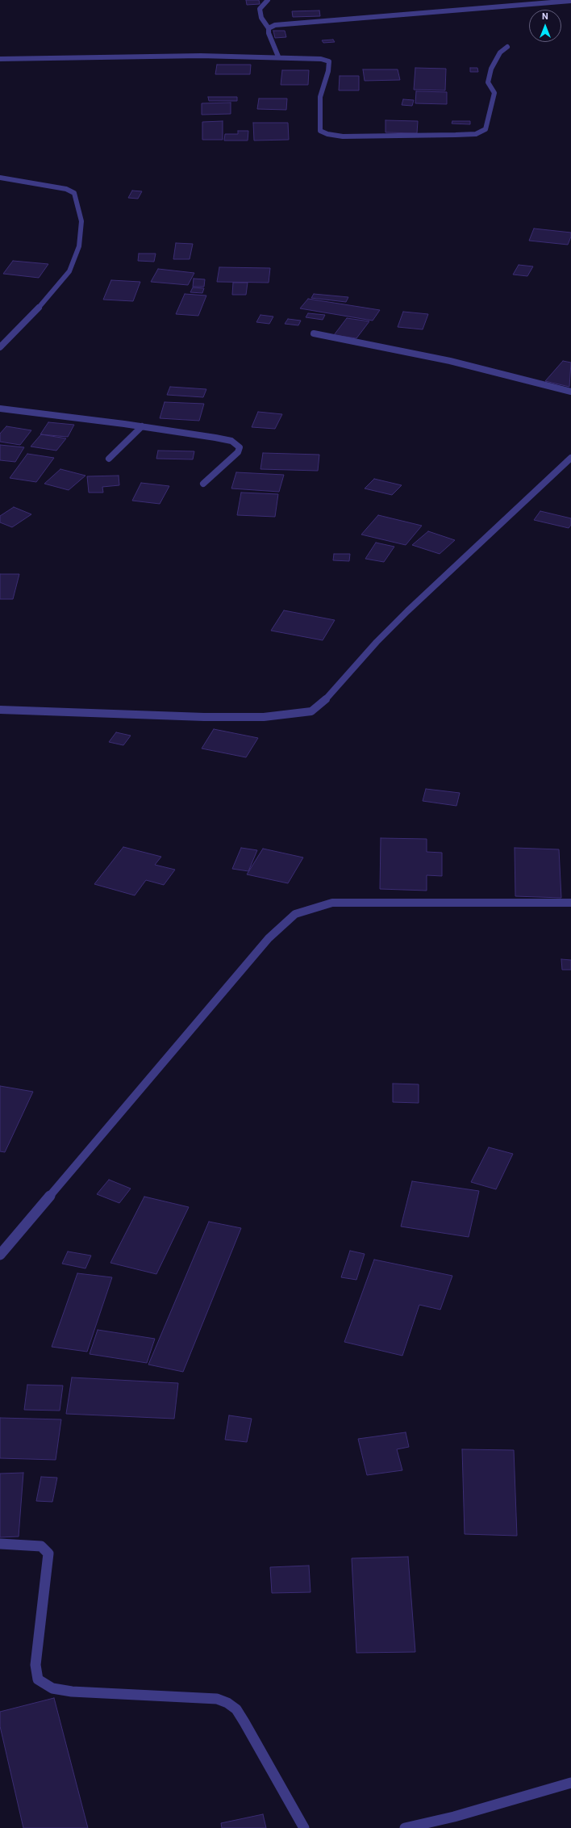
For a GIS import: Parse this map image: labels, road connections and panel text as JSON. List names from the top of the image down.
{
  "north": "top"
}
